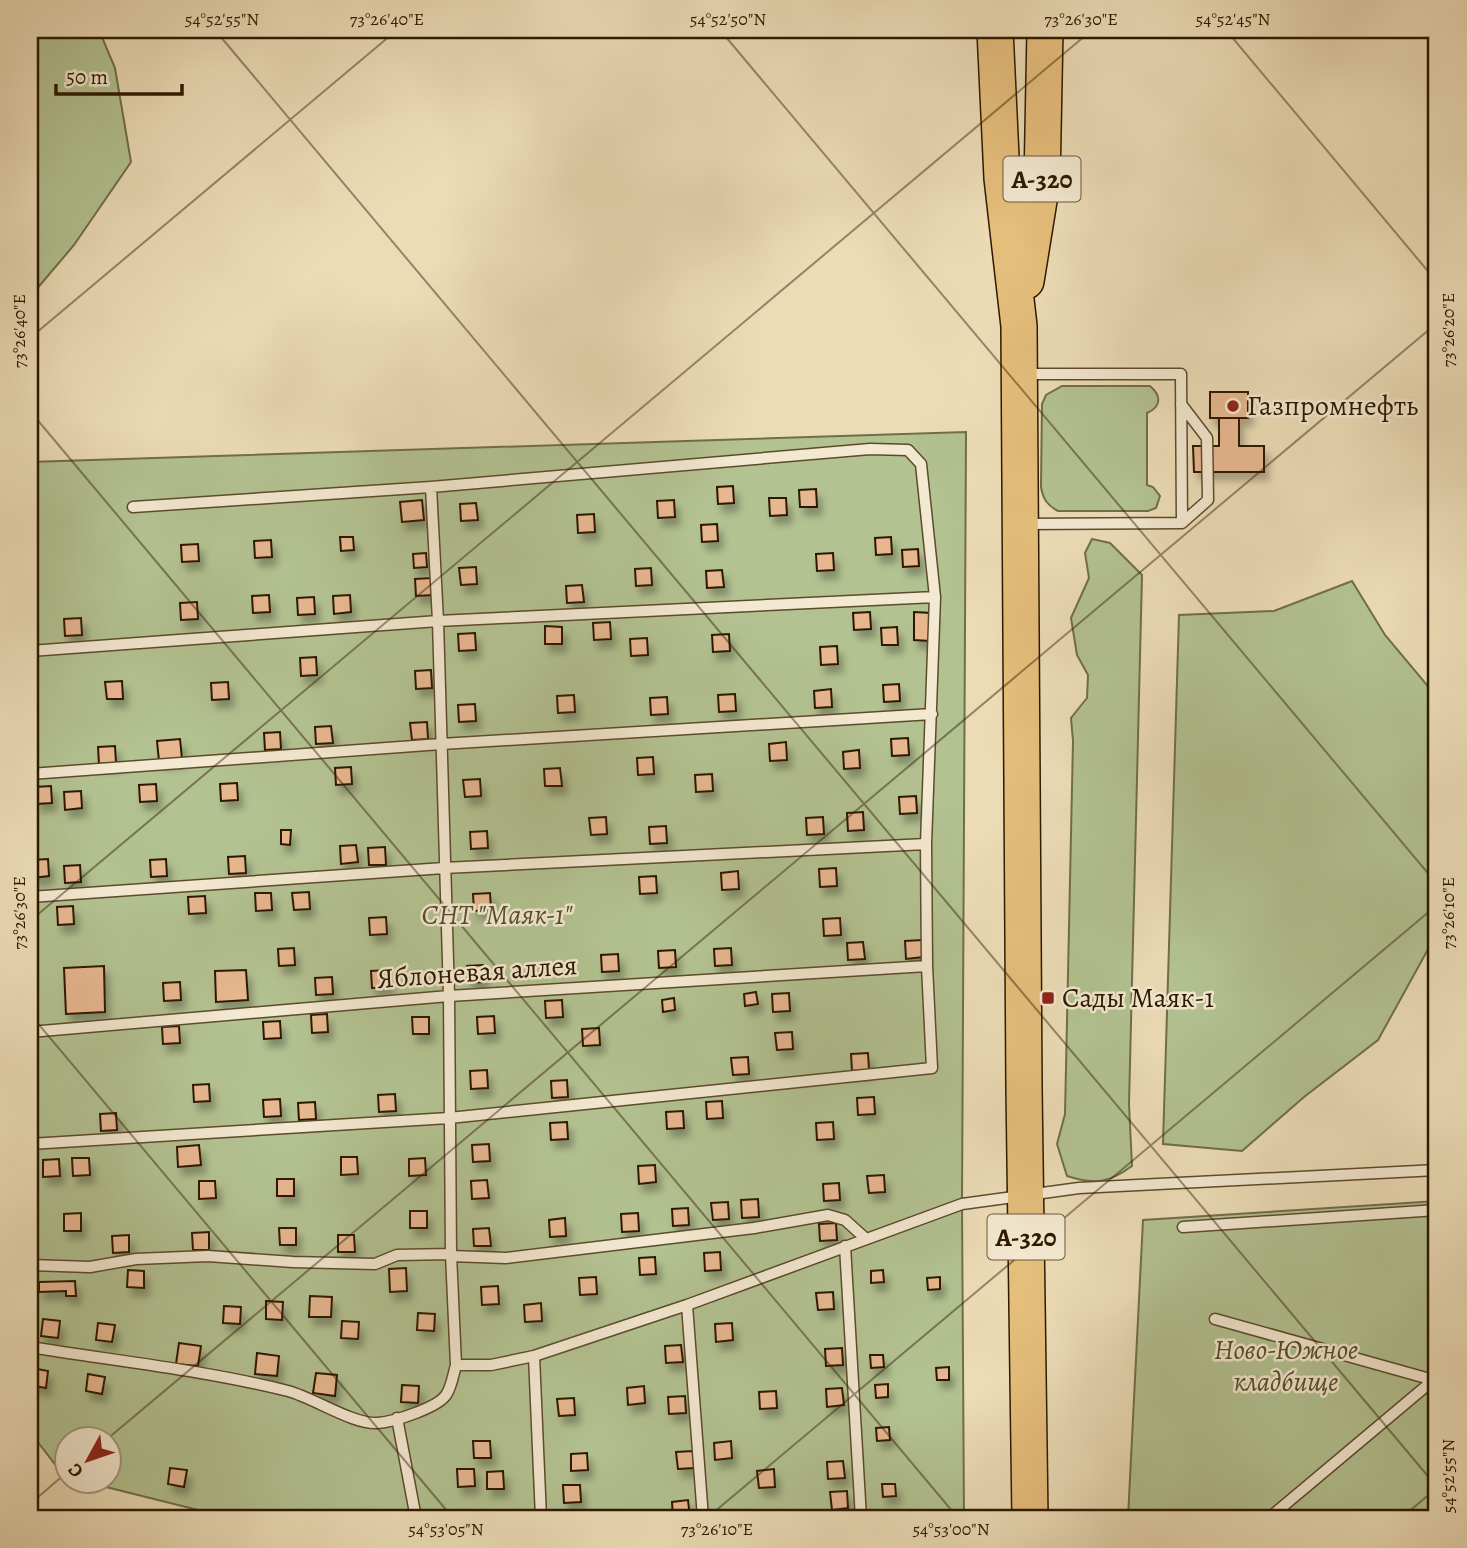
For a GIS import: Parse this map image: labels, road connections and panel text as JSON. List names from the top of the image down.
{
  "streets": {
    "highway": ["А-320"],
    "lane": ["Яблоневая аллея"]
  },
  "parks": ["СНТ \"Маяк-1\"", "Ново-Южное кладбище"],
  "places": {
    "other": ["Газпромнефть"],
    "transit": ["Сады Маяк-1"]
  },
  "scale_bar": "50 m",
  "north": "bottom left",
  "coordinates": [
    "54°52'55\"N",
    "73°26'40\"E",
    "54°52'50\"N",
    "73°26'30\"E",
    "54°52'45\"N",
    "73°26'20\"E",
    "73°26'10\"E",
    "54°53'05\"N",
    "54°53'00\"N"
  ]
}
